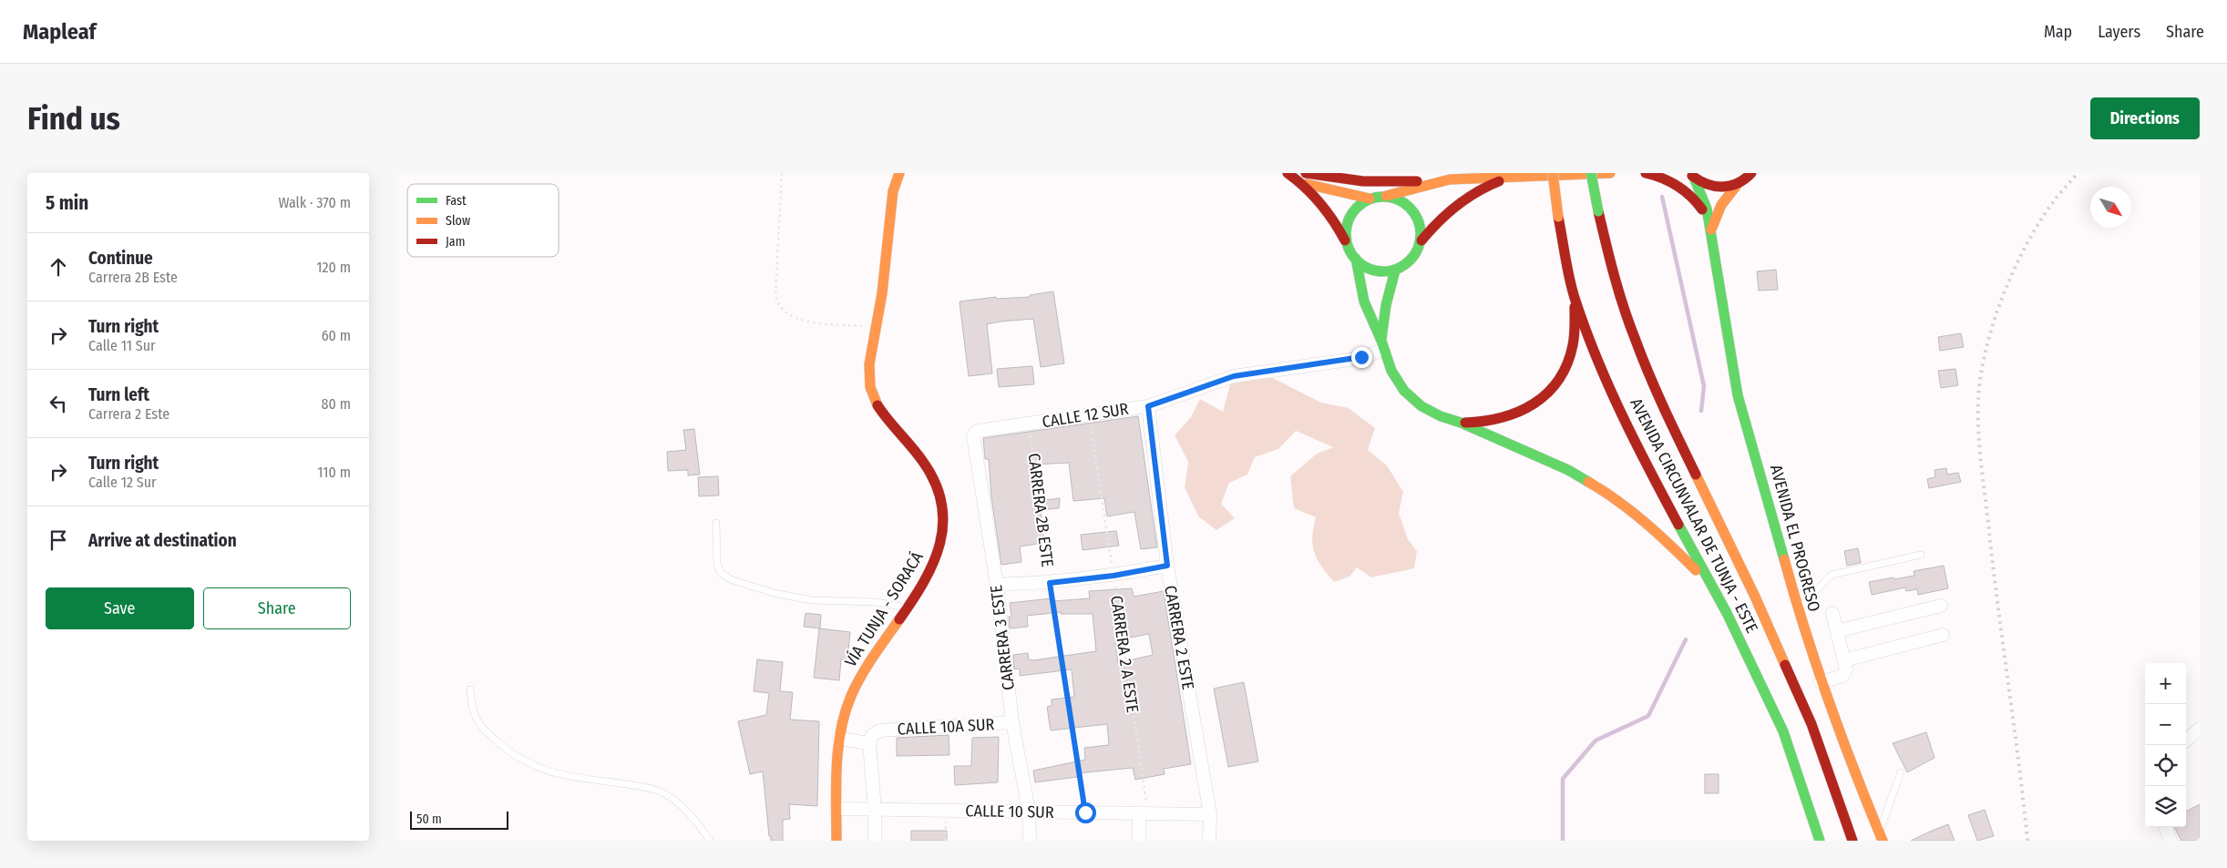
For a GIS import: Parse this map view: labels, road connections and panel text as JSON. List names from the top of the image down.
{
  "streets": {
    "main road": ["AVENIDA CIRCUNVALAR DE TUNJA - ESTE", "AVENIDA EL PROGRESO", "VÍA TUNJA - SORACÁ"],
    "street": [
      "CALLE 12 SUR",
      "CARRERA 3 ESTE",
      "CARRERA 2 ESTE",
      "CALLE 10A SUR",
      "CALLE 10 SUR"
    ],
    "path": ["CARRERA 2B ESTE", "CARRERA 2 A ESTE"]
  },
  "crossings": [
    ["CALLE 12 SUR", "CARRERA 2B ESTE"],
    ["CALLE 12 SUR", "CARRERA 3 ESTE"],
    ["CALLE 12 SUR", "CARRERA 2 ESTE"],
    ["CALLE 12 SUR", "CARRERA 2 A ESTE"],
    ["CARRERA 2B ESTE", "CALLE 10 SUR"],
    ["VÍA TUNJA - SORACÁ", "CALLE 10 SUR"],
    ["CARRERA 3 ESTE", "CALLE 10A SUR"],
    ["CARRERA 3 ESTE", "CALLE 10 SUR"],
    ["CARRERA 2 ESTE", "CALLE 10 SUR"],
    ["CARRERA 2 A ESTE", "CALLE 10 SUR"]
  ],
  "legend": ["Fast", "Slow", "Jam"],
  "scale_bar": "50 m",
  "north": "bottom right",
  "page": {
    "header": "Mapleaf",
    "nav": ["Map", "Layers", "Share"],
    "buttons": [
      "Directions",
      ["Save", "Share"]
    ],
    "title": "Find us",
    "heading": ["5 min", "Walk · 370 m"],
    "list": [
      ["Continue", "Carrera 2B Este", "120 m"],
      ["Turn right", "Calle 11 Sur", "60 m"],
      ["Turn left", "Carrera 2 Este", "80 m"],
      ["Turn right", "Calle 12 Sur", "110 m"],
      "Arrive at destination"
    ],
    "map_buttons": ["+", "−"],
    "scale": "50 m"
  }
}
